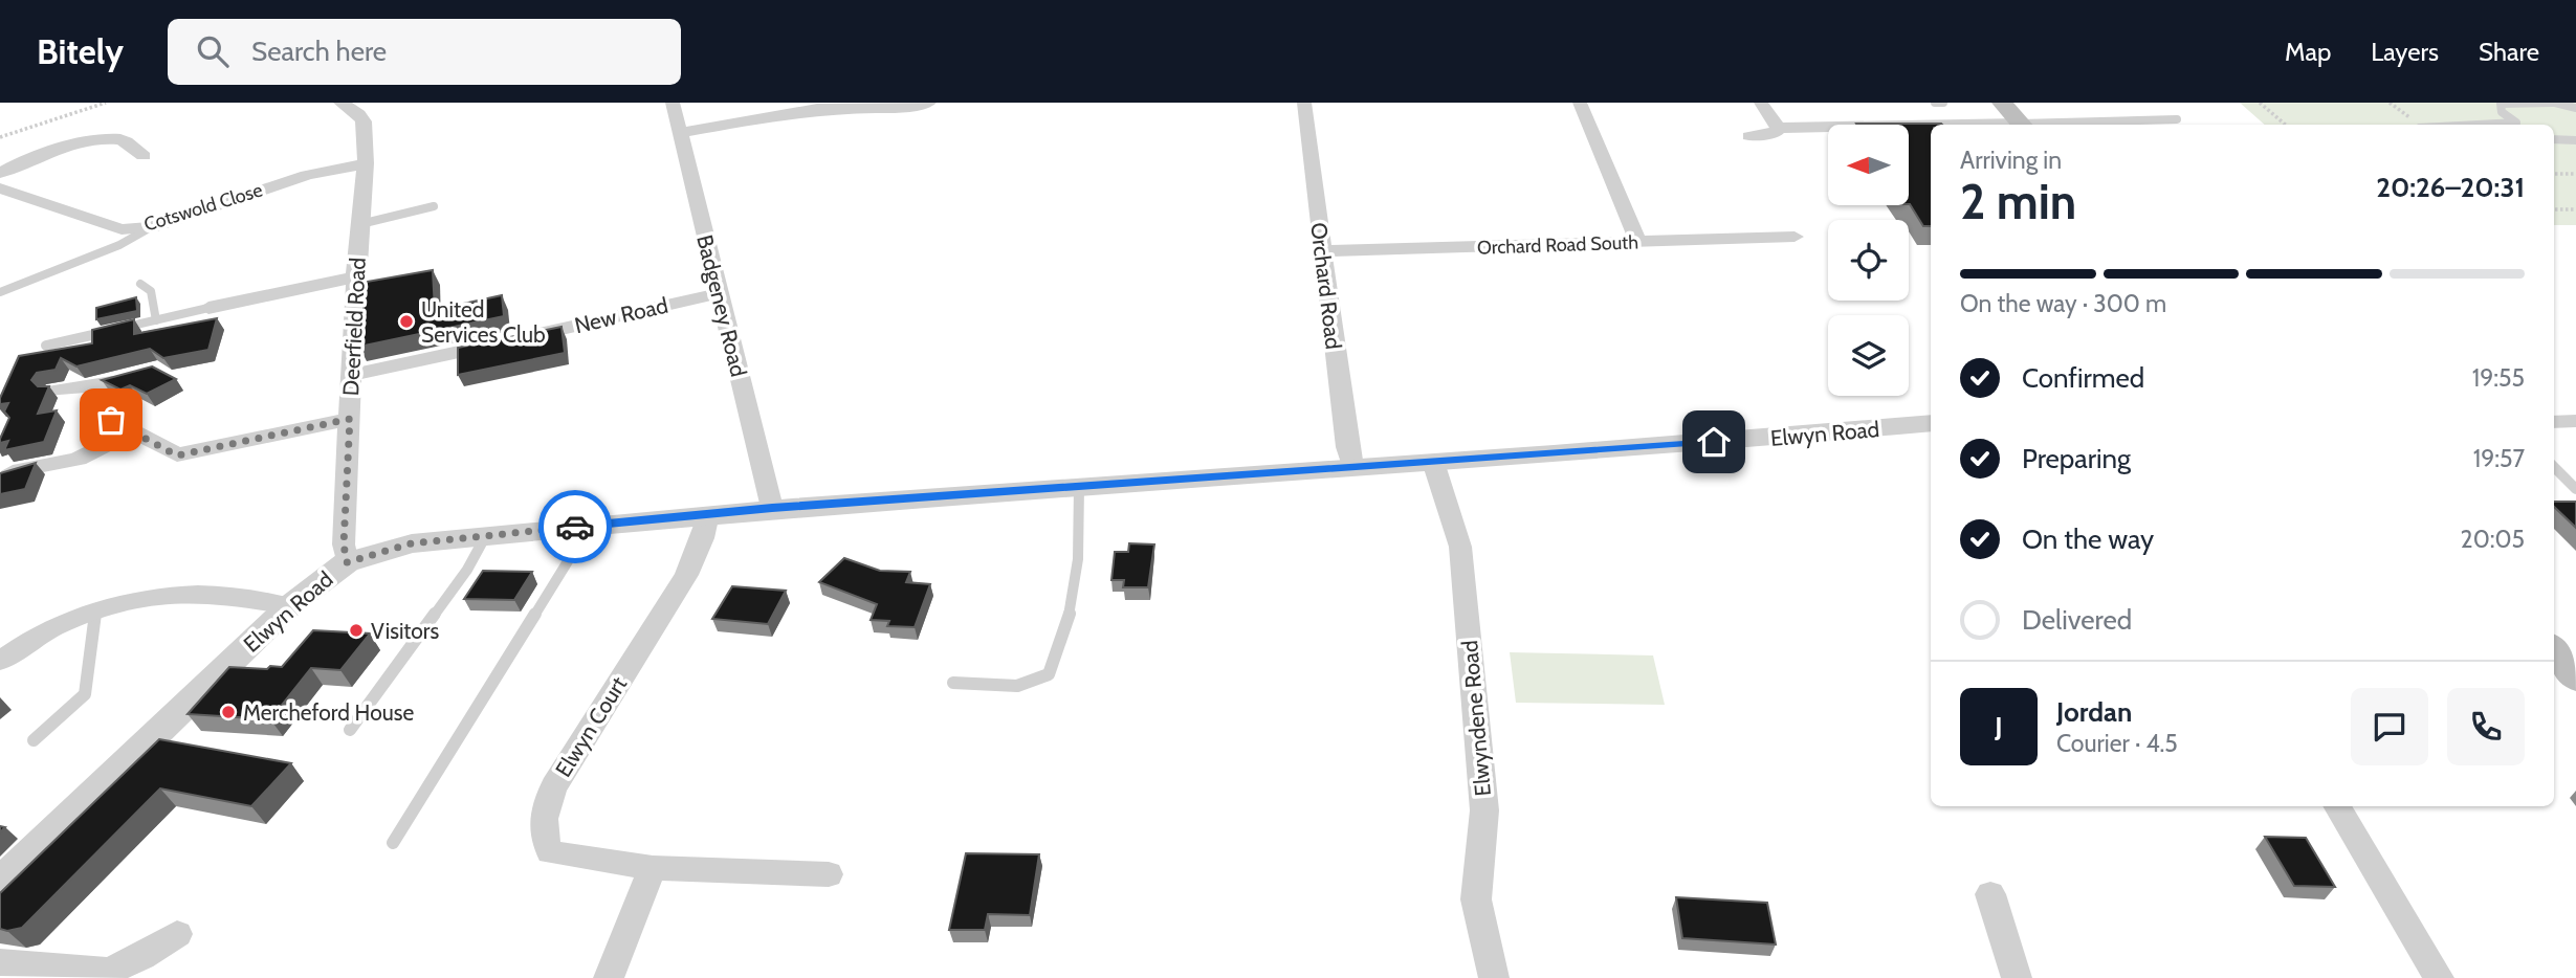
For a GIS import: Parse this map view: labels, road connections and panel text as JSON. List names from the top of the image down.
{
  "streets": {
    "street": [
      "Cotswold Close",
      "Orchard Road South",
      "Orchard Road",
      "Badgeney Road",
      "New Road",
      "Deerfield Road",
      "Elwyn Road",
      "Elwyndene Road",
      "Elwyn Court"
    ]
  },
  "crossings": [
    ["Cotswold Close", "Deerfield Road"],
    ["Orchard Road South", "Orchard Road"],
    ["Orchard Road", "Elwyn Road"],
    ["Badgeney Road", "New Road"],
    ["Badgeney Road", "Elwyn Road"],
    ["New Road", "Deerfield Road"],
    ["Deerfield Road", "Elwyn Road"],
    ["Elwyn Road", "Elwyndene Road"],
    ["Elwyn Road", "Elwyn Court"]
  ],
  "places": ["United Services Club", "Visitors", "Mercheford House"],
  "north": "left",
  "page": {
    "header": "Bitely",
    "search": "Search here",
    "nav": ["Map", "Layers", "Share"],
    "heading": ["2 min", "Arriving in", "20:26–20:31"],
    "panel": ["Jordan", "Courier · 4.5"],
    "bar": "On the way · 300 m",
    "list": [
      ["Confirmed", "19:55"],
      ["Preparing", "19:57"],
      ["On the way", "20:05"],
      "Delivered"
    ],
    "round": "J"
  }
}
